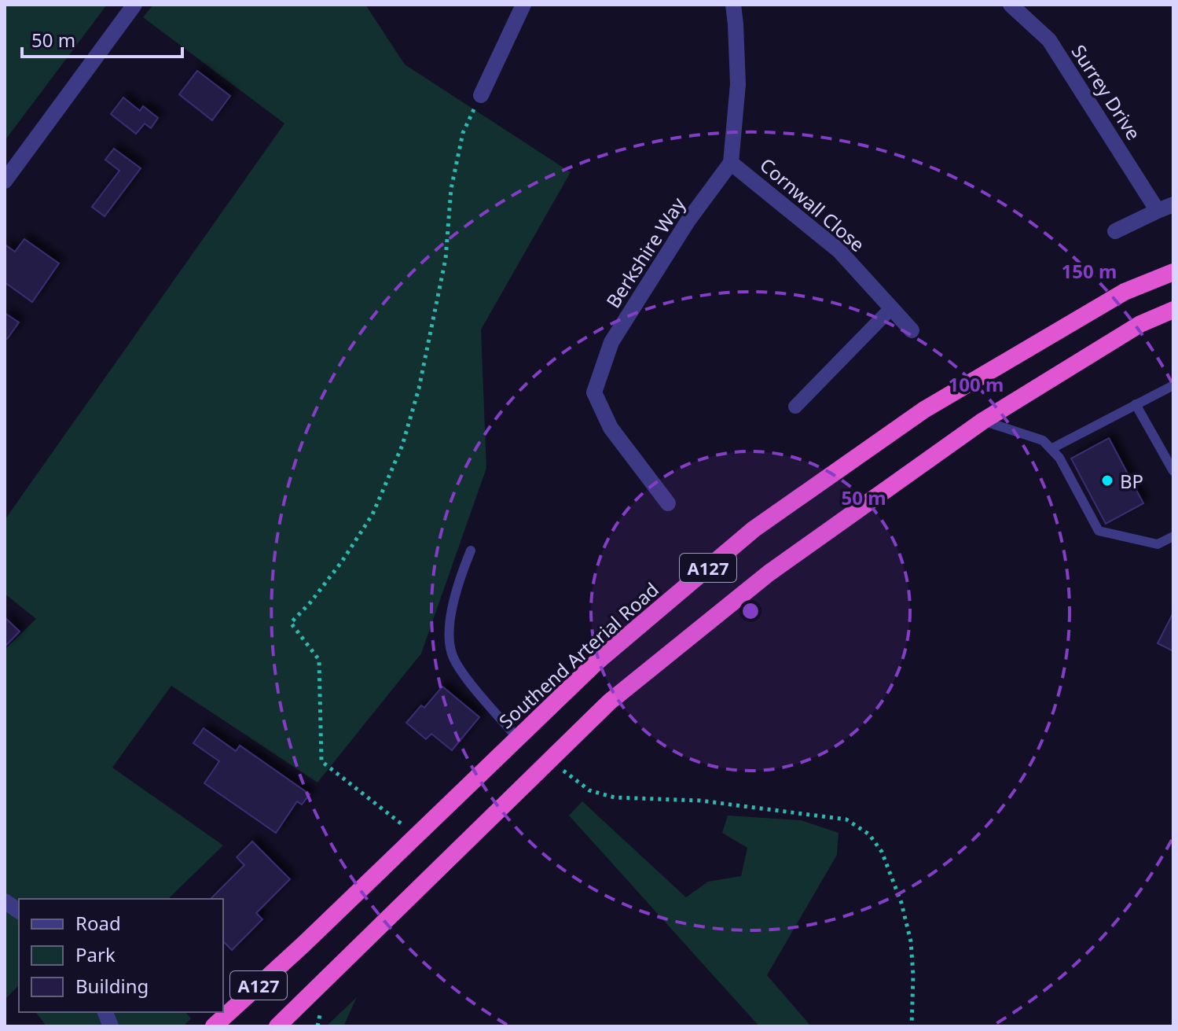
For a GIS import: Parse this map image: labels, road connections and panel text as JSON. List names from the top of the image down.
{
  "streets": {
    "highway": ["A127", "Southend Arterial Road"],
    "street": ["Surrey Drive", "Cornwall Close", "Berkshire Way"]
  },
  "crossings": [
    ["Cornwall Close", "Berkshire Way"]
  ],
  "places": ["BP"],
  "legend": ["Road", "Park", "Building"],
  "scale_bar": "50 m",
  "rings": ["150 m", "100 m", "50 m"]
}
